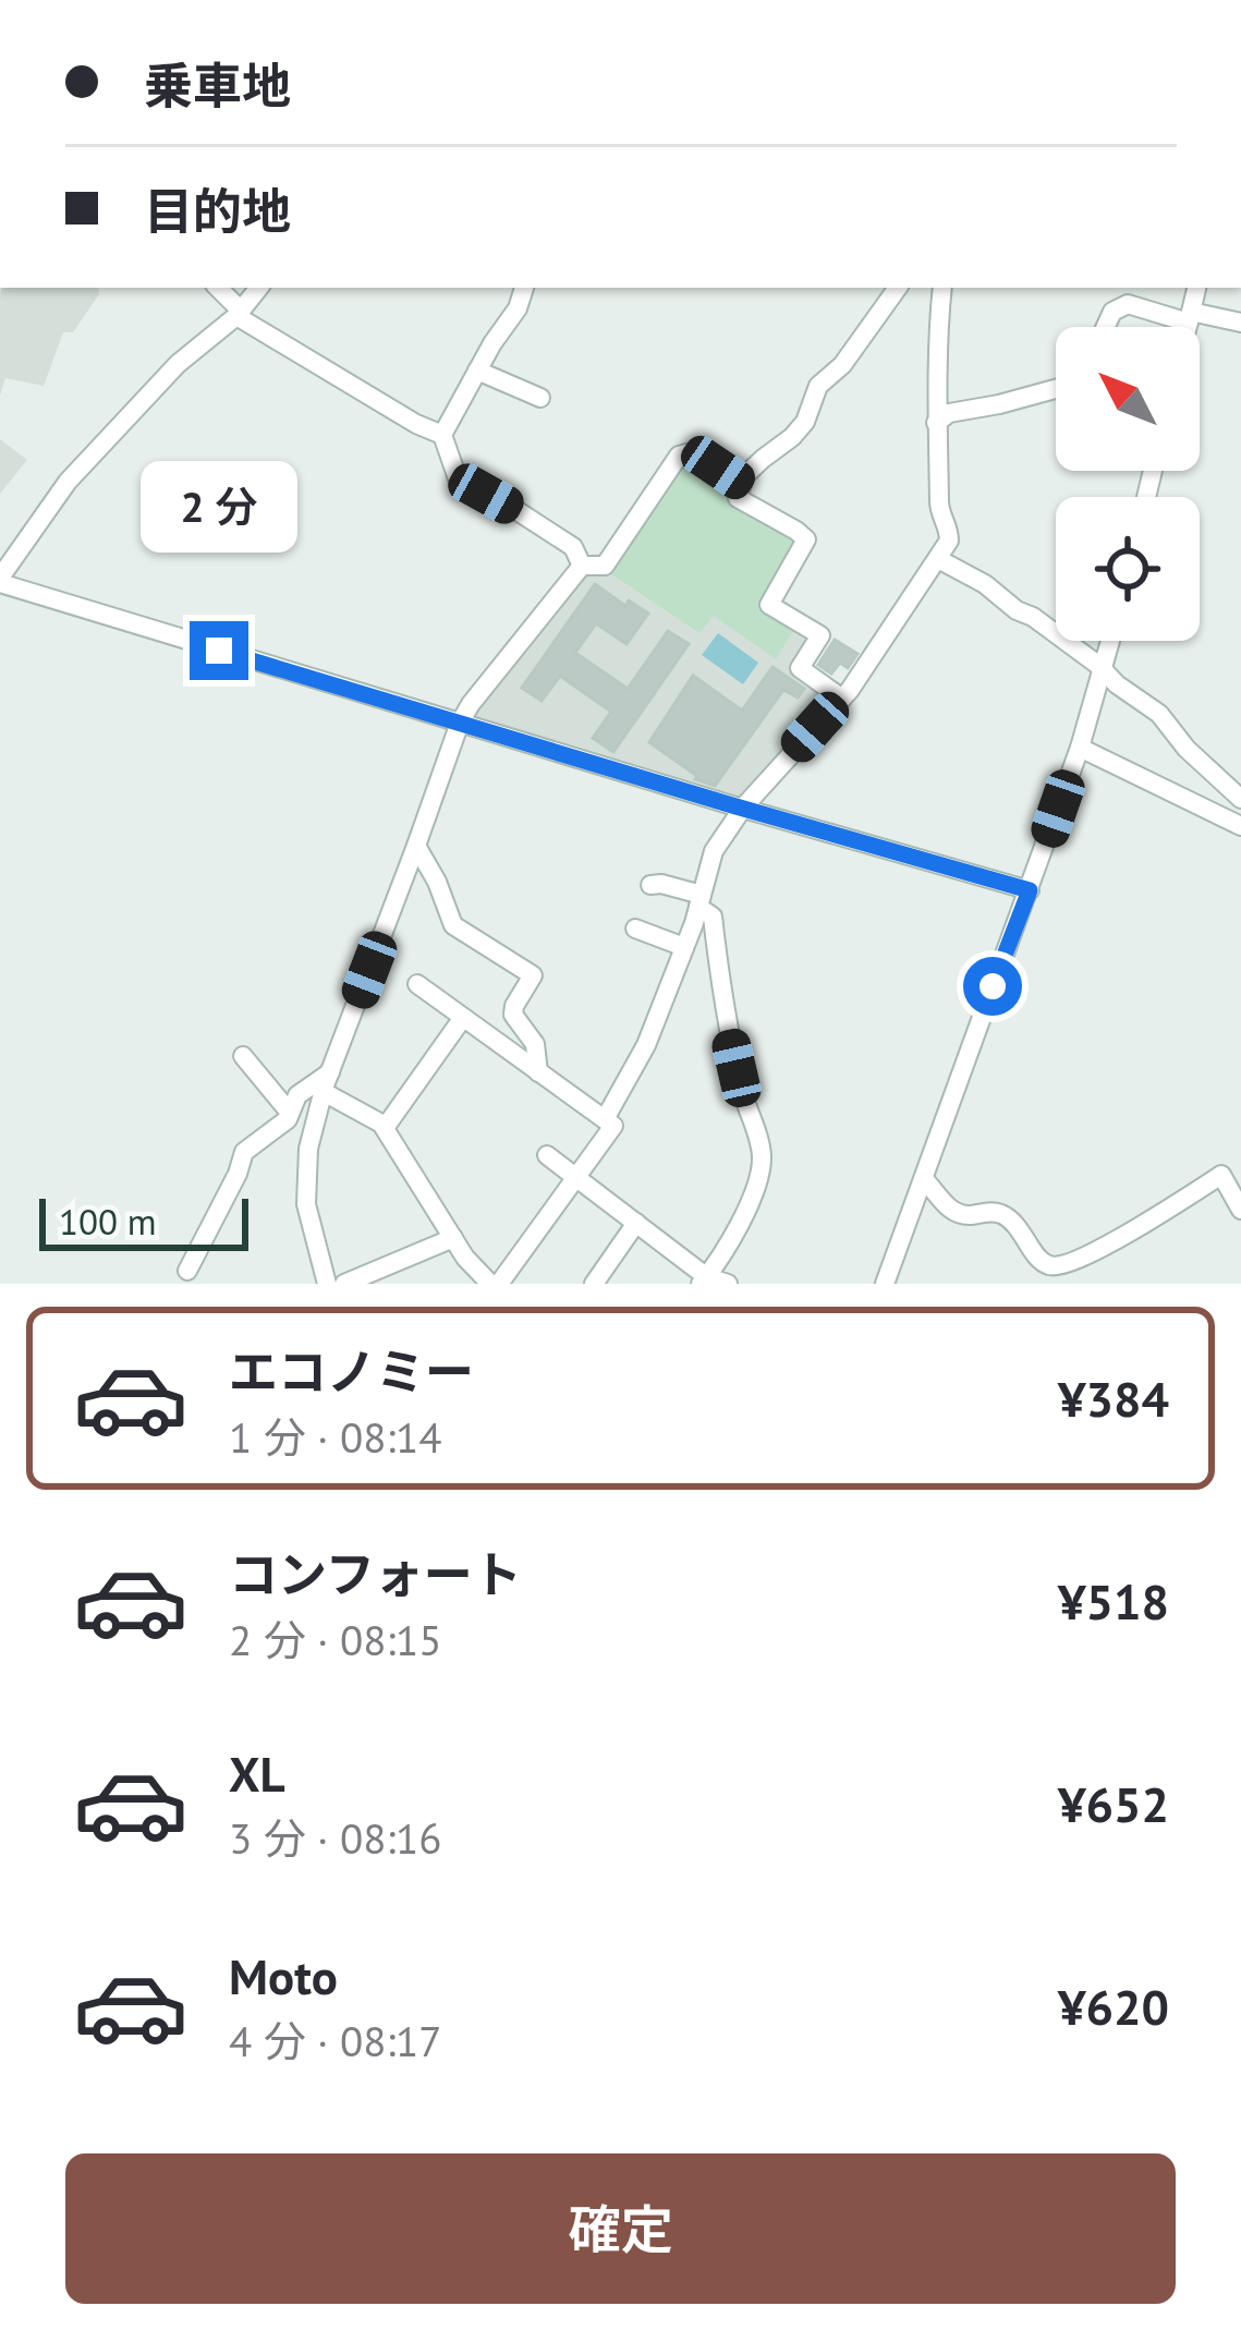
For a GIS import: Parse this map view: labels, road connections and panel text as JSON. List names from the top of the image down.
{
  "scale_bar": "100 m",
  "north": "top left",
  "page": {
    "banner": ["乗車地", "目的地"],
    "bubble": "2 分",
    "scale": "100 m",
    "list": [
      {
        "name": "エコノミー",
        "note": "1 分 · 08:14",
        "value": "¥384"
      },
      {
        "name": "コンフォート",
        "note": "2 分 · 08:15",
        "value": "¥518"
      },
      {
        "name": "XL",
        "note": "3 分 · 08:16",
        "value": "¥652"
      },
      {
        "name": "Moto",
        "note": "4 分 · 08:17",
        "value": "¥620"
      }
    ],
    "buttons": "確定"
  }
}
